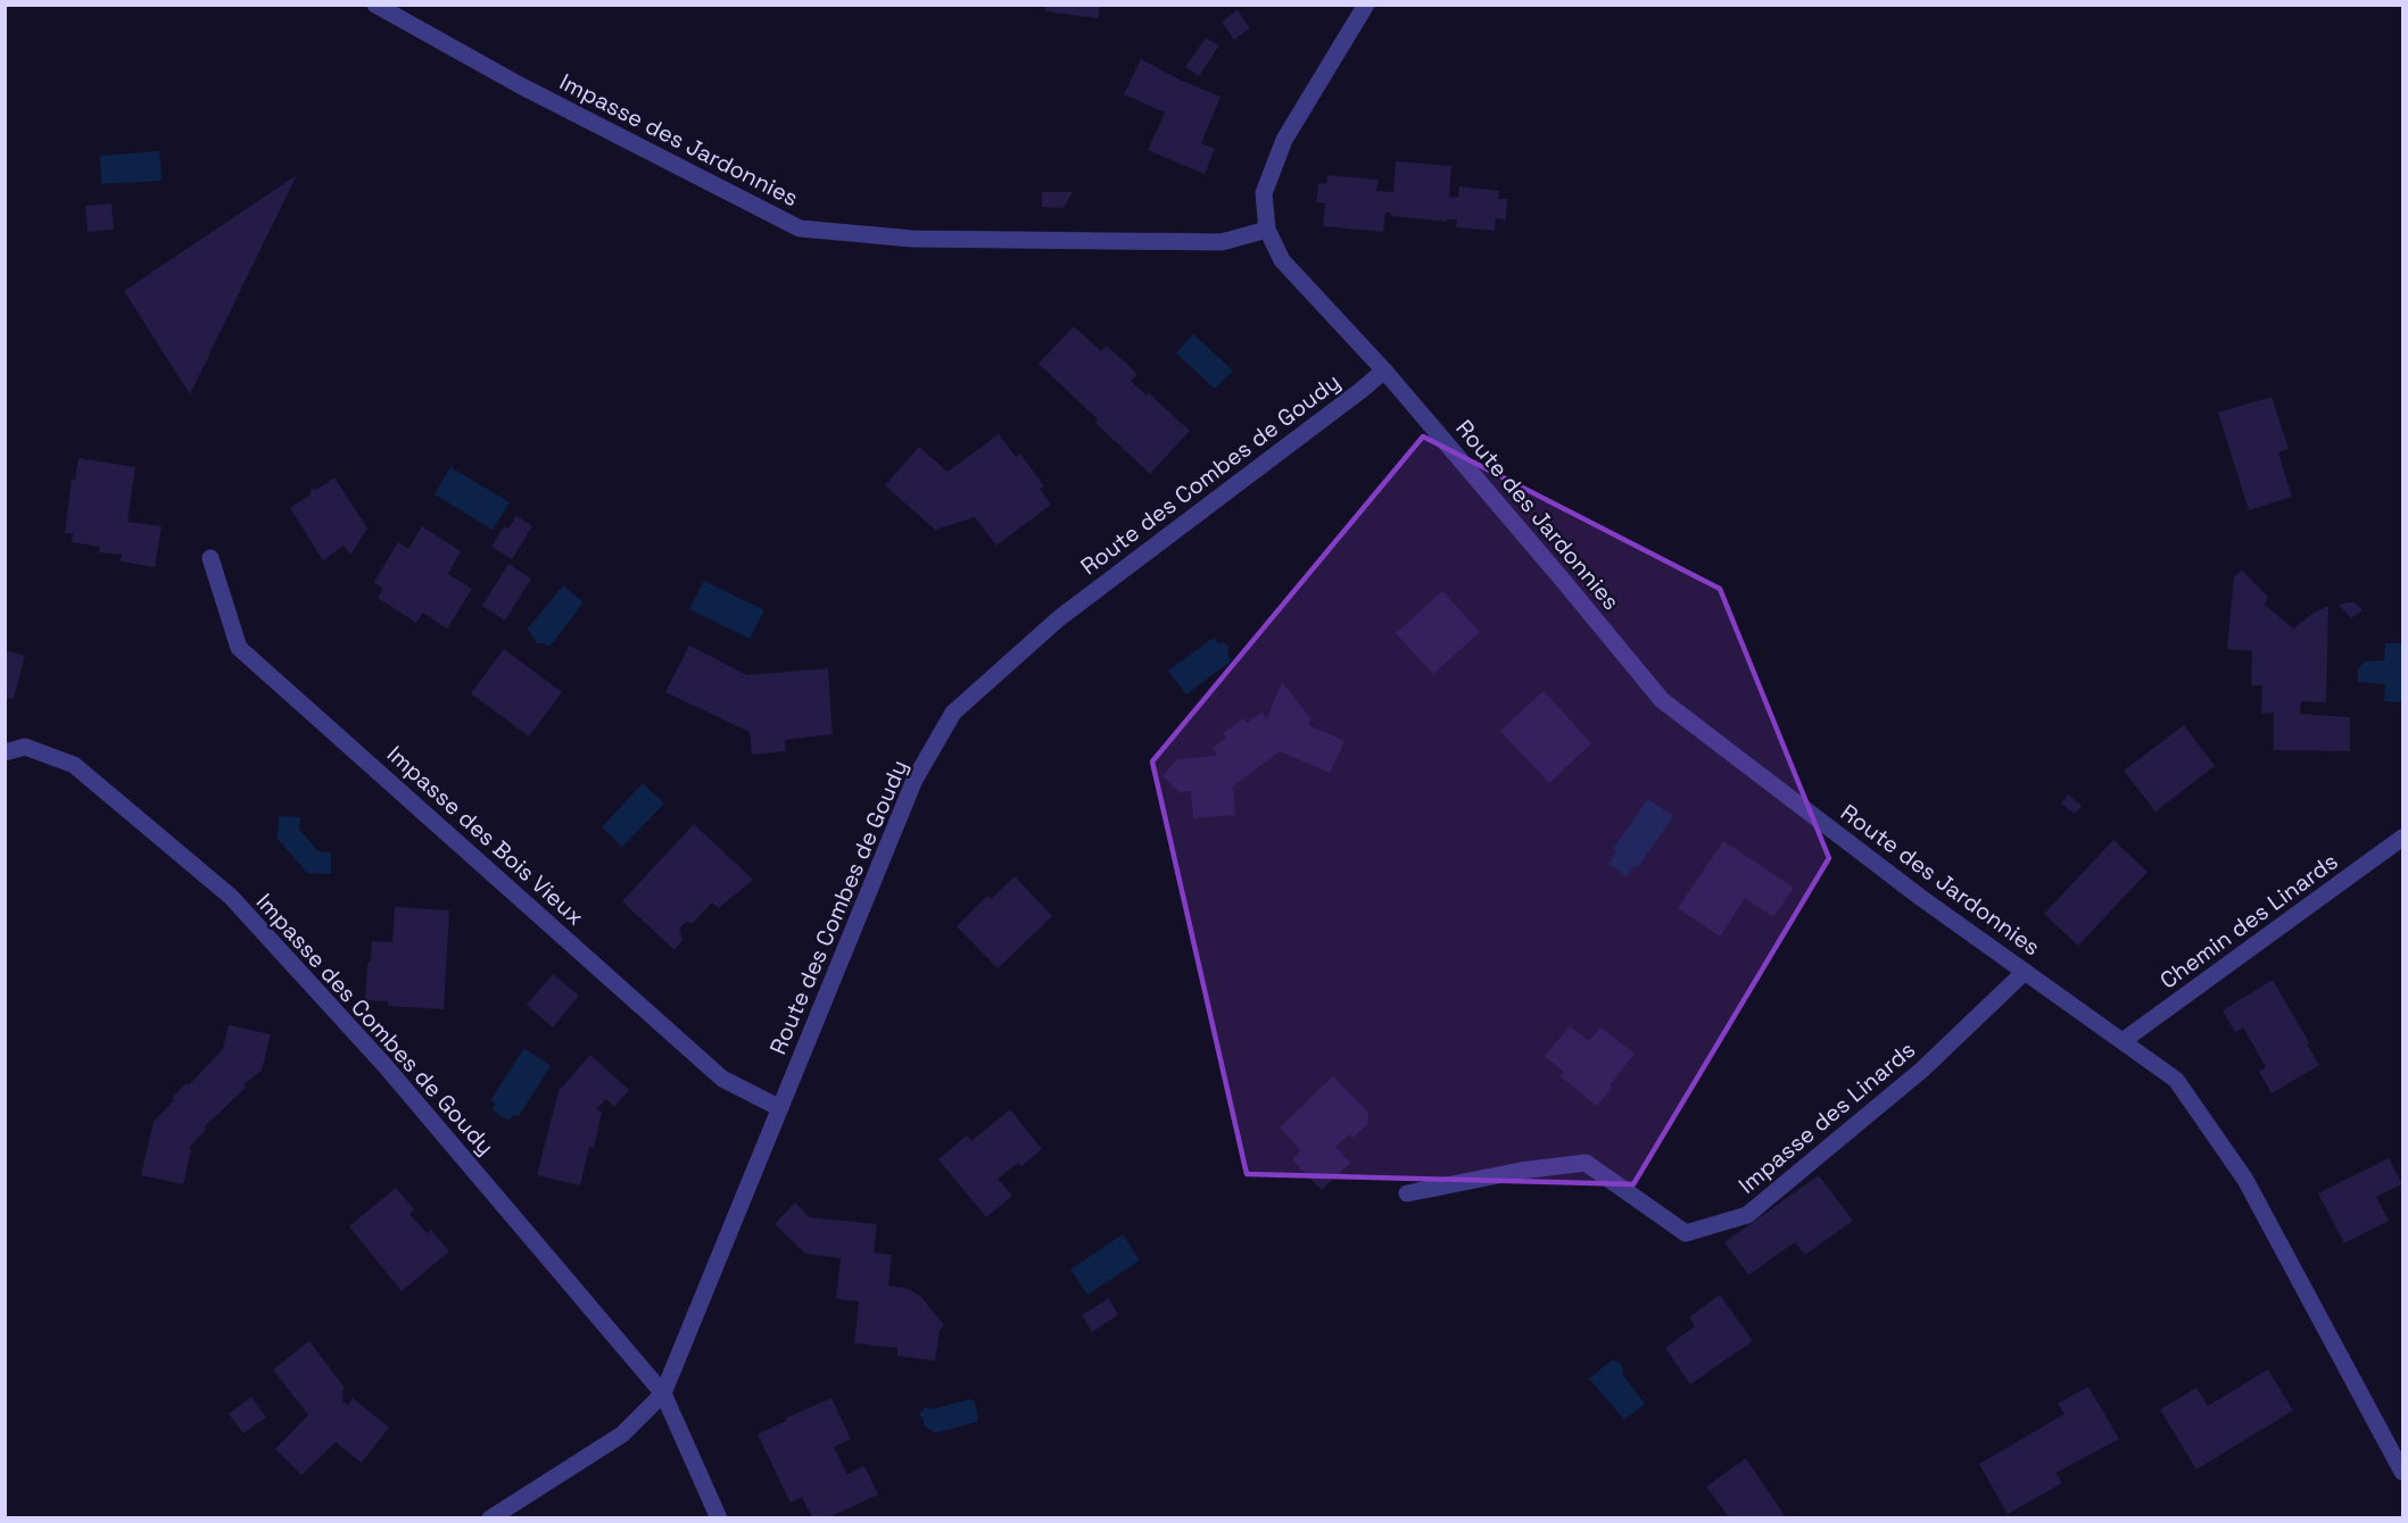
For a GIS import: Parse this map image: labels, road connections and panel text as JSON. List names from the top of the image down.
{
  "streets": {
    "street": [
      "Impasse des Jardonnies",
      "Route des Combes de Goudy",
      "Route des Jardonnies",
      "Impasse des Bois Vieux",
      "Chemin des Linards",
      "Impasse des Combes de Goudy",
      "Impasse des Linards"
    ]
  },
  "crossings": [
    ["Impasse des Jardonnies", "Route des Jardonnies"],
    ["Route des Combes de Goudy", "Route des Jardonnies"],
    ["Route des Combes de Goudy", "Impasse des Bois Vieux"],
    ["Route des Combes de Goudy", "Impasse des Combes de Goudy"],
    ["Route des Jardonnies", "Chemin des Linards"],
    ["Route des Jardonnies", "Impasse des Linards"]
  ]
}
